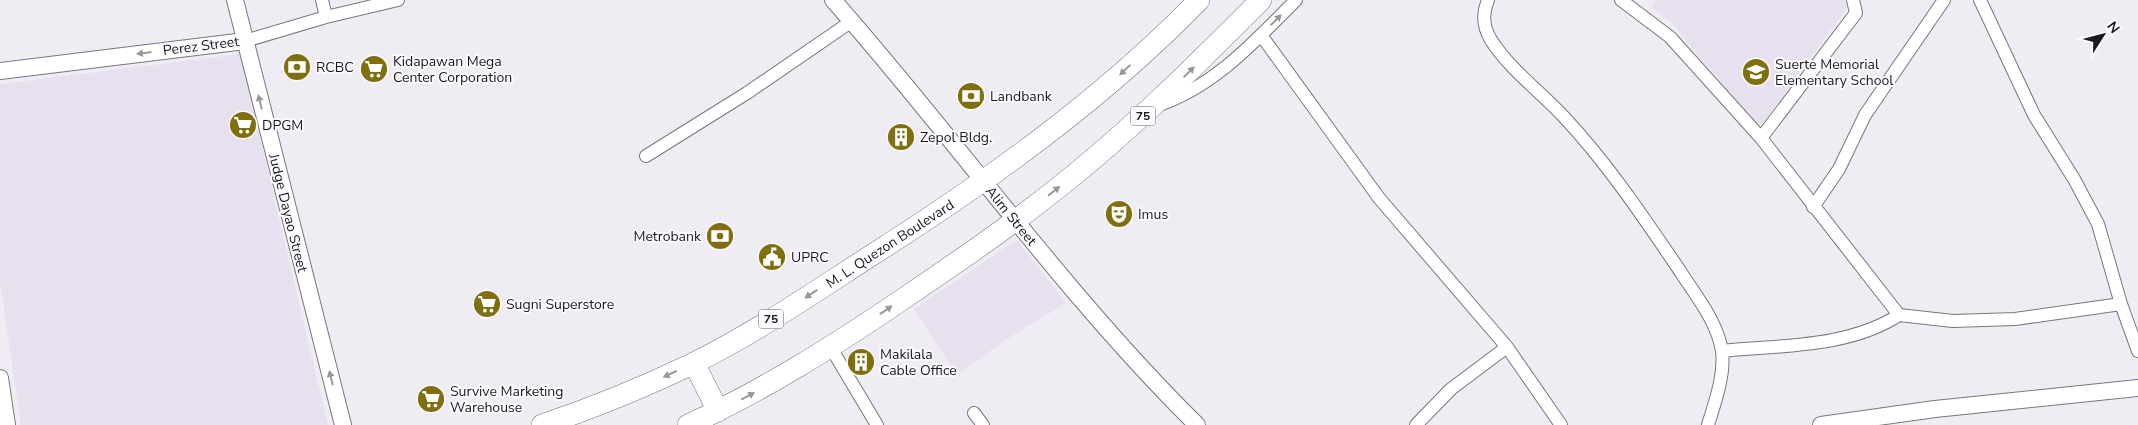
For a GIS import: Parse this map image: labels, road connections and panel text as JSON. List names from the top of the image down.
{
  "streets": {
    "highway": ["75", "M. L. Quezon Boulevard"],
    "street": ["Perez Street", "Judge Dayao Street", "Alim Street"]
  },
  "crossings": [
    ["Perez Street", "Judge Dayao Street"],
    ["75", "Alim Street"],
    ["Alim Street", "M. L. Quezon Boulevard"]
  ],
  "one_way": ["Perez Street", "Judge Dayao Street"],
  "places": {
    "bank": ["RCBC", "Landbank", "Metrobank"],
    "supermarket": [
      "Kidapawan Mega Center Corporation",
      "DPGM",
      "Sugni Superstore",
      "Survive Marketing Warehouse"
    ],
    "school or university": ["Suerte Memorial Elementary School"],
    "building": ["Zepol Bldg.", "Makilala Cable Office"],
    "theatre": ["Imus"],
    "public building": ["UPRC"]
  },
  "north": "top right"
}
